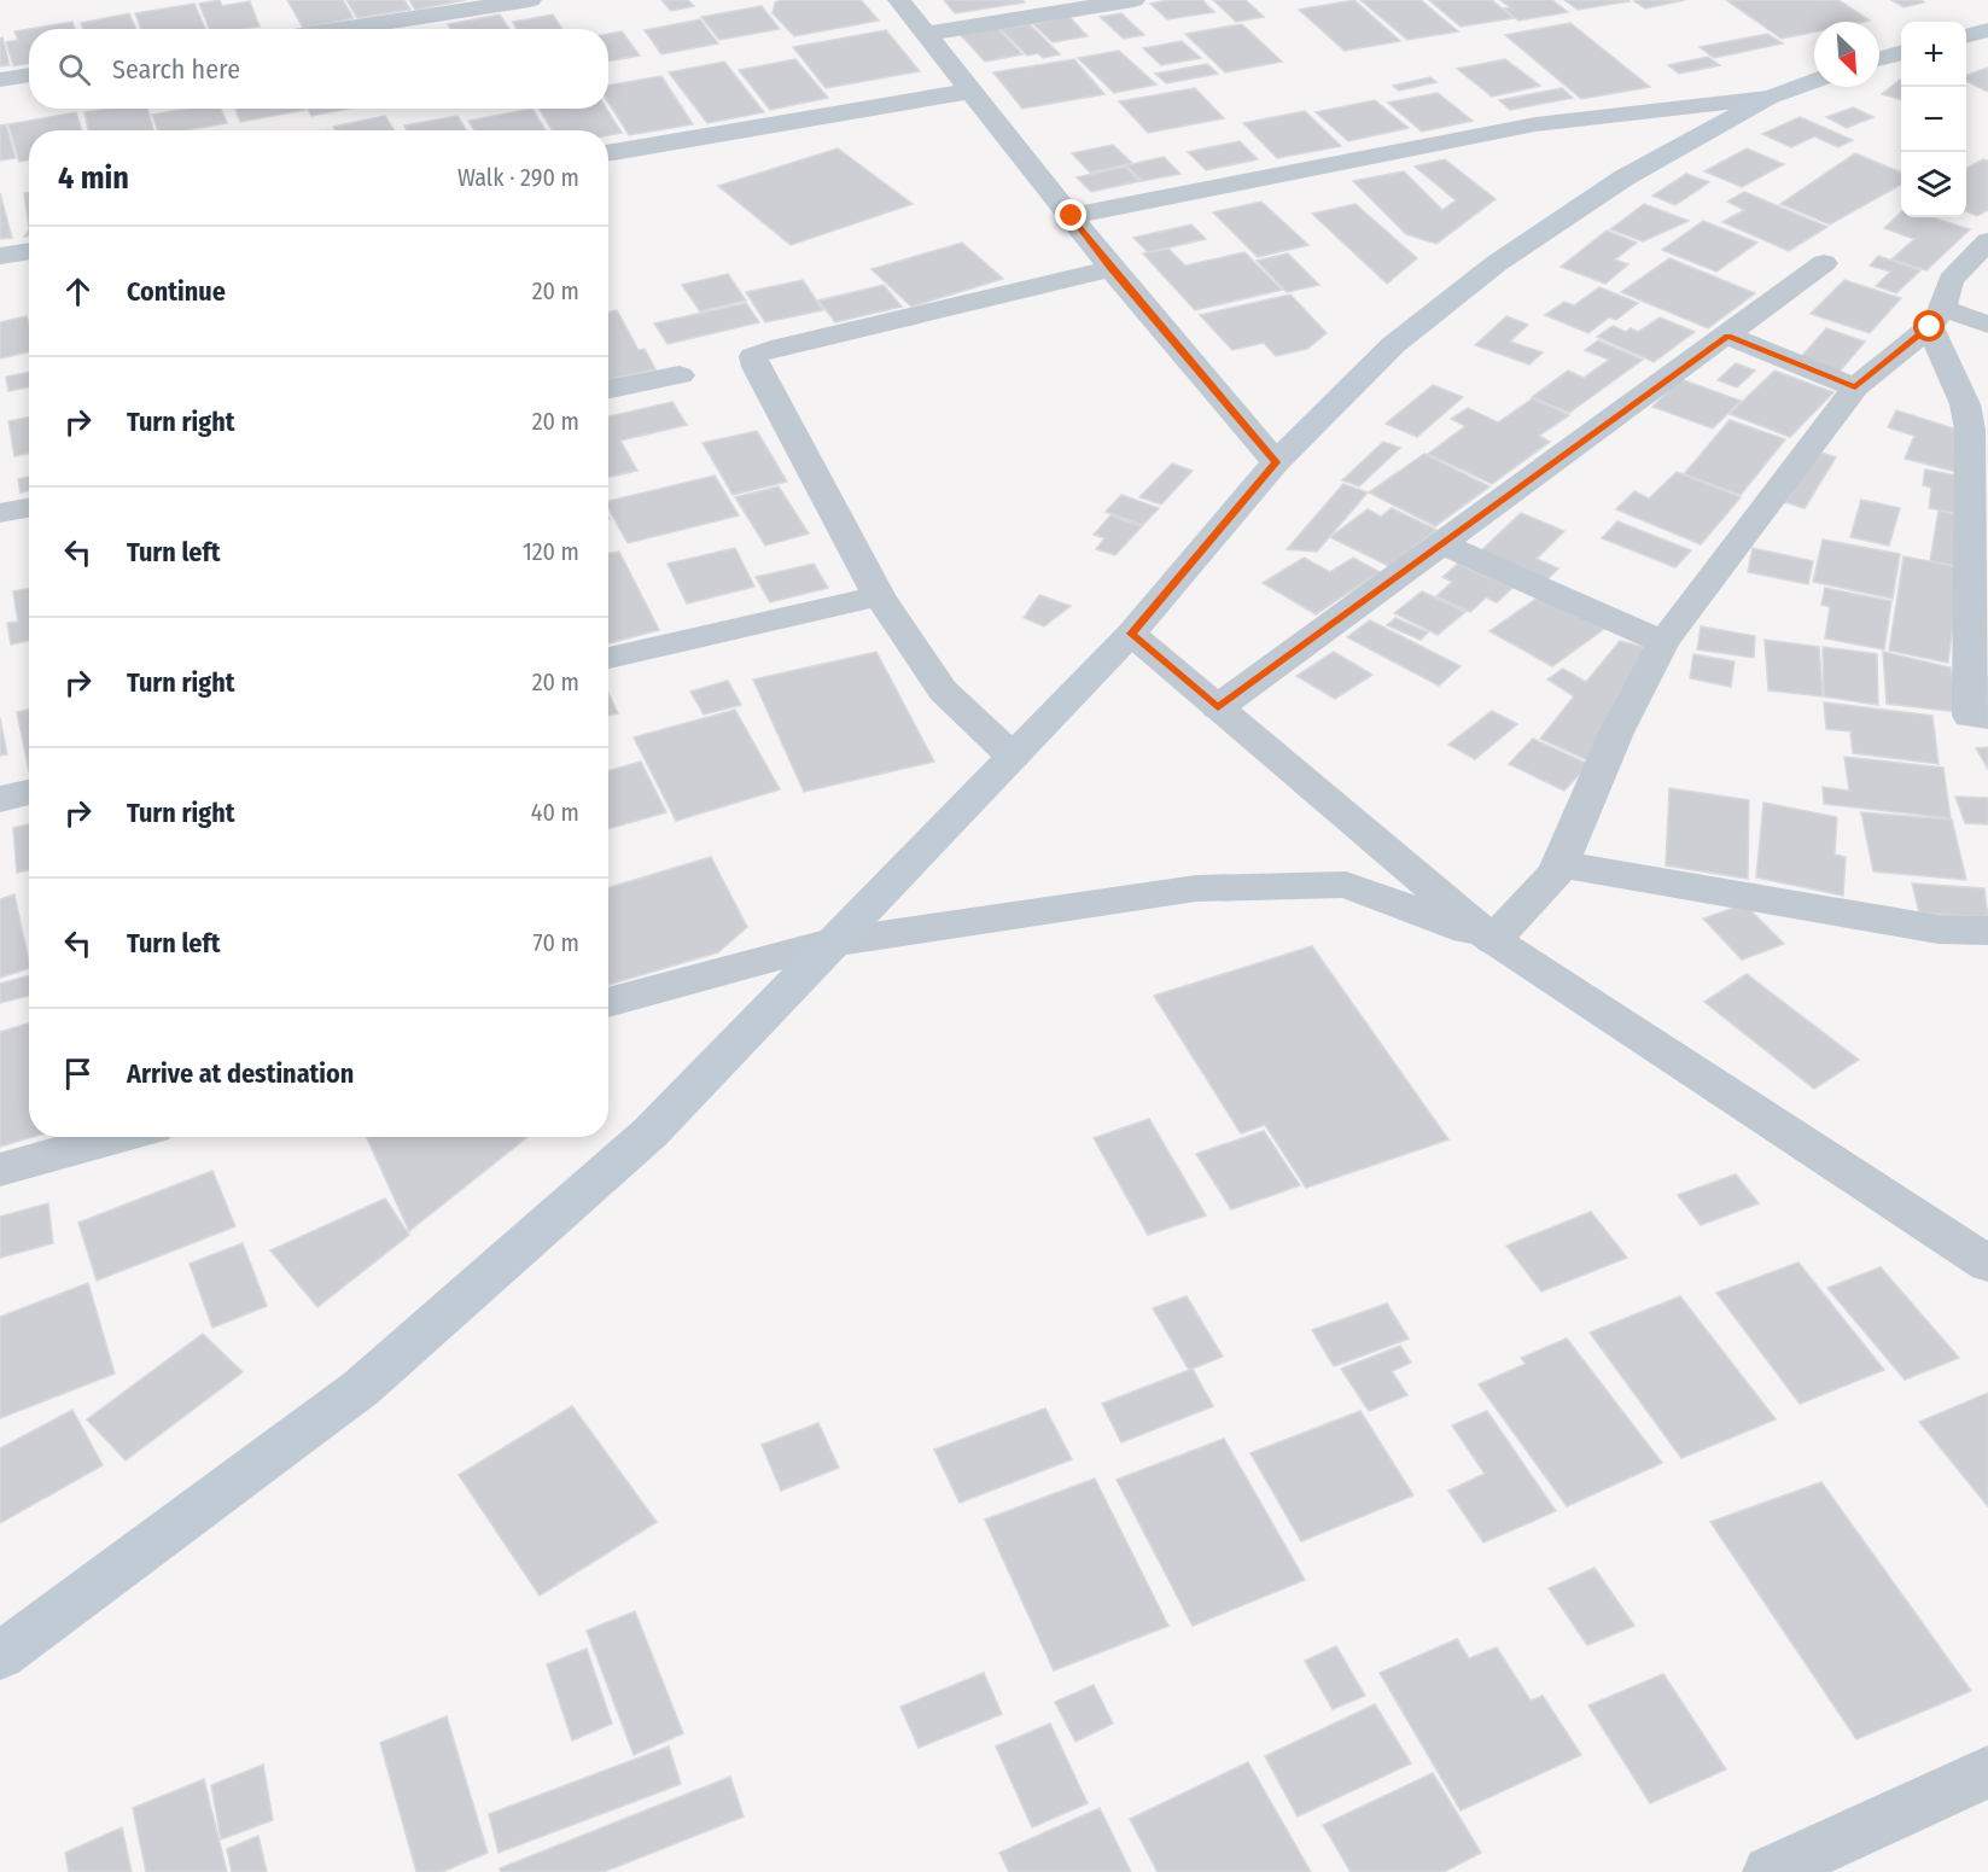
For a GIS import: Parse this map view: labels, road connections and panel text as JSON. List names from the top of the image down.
{
  "north": "bottom right",
  "page": {
    "map_buttons": ["+", "−"],
    "search": "Search here",
    "heading": ["4 min", "Walk · 290 m"],
    "list": [
      ["Continue", "20 m"],
      ["Turn right", "20 m"],
      ["Turn left", "120 m"],
      ["Turn right", "20 m"],
      ["Turn right", "40 m"],
      ["Turn left", "70 m"],
      "Arrive at destination"
    ]
  }
}
